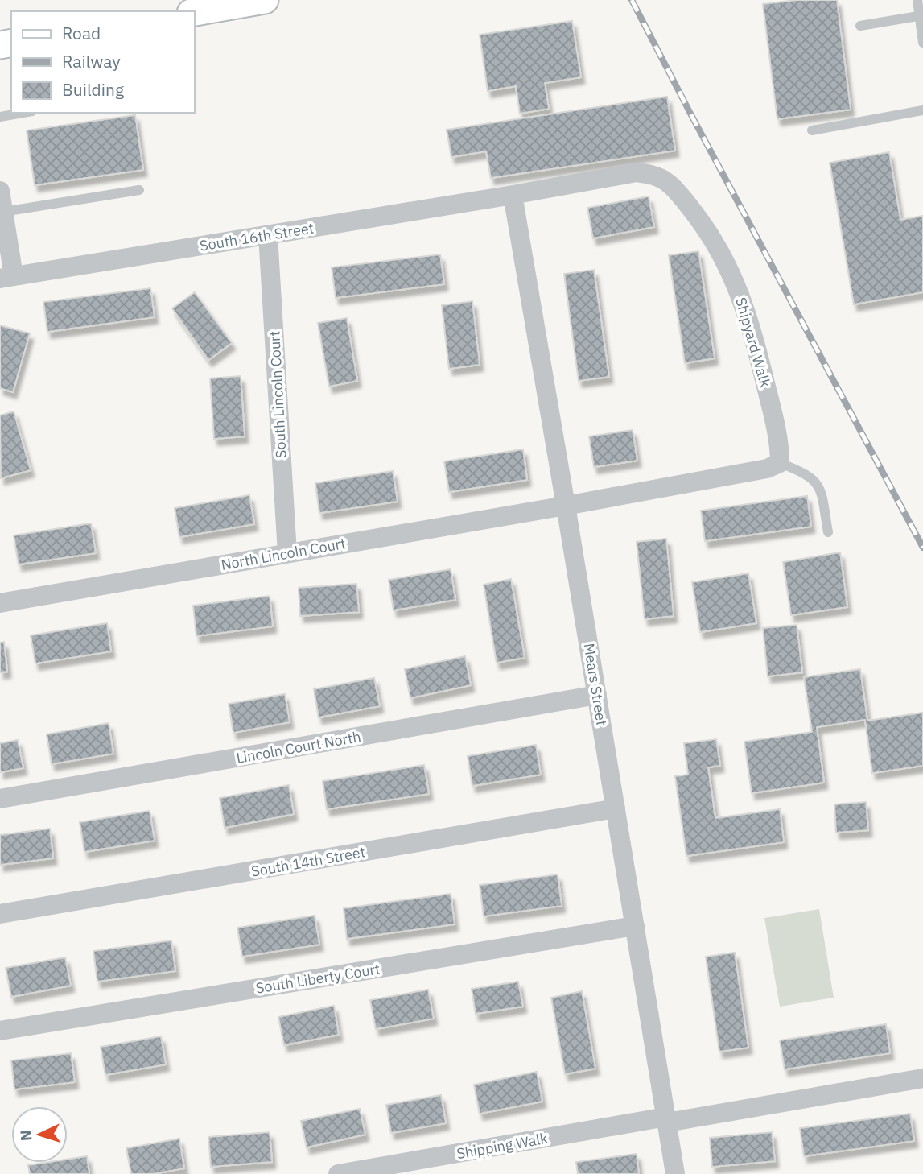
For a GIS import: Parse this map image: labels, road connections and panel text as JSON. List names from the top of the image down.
{
  "streets": {
    "street": [
      "South 16th Street",
      "Shipyard Walk",
      "South Lincoln Court",
      "North Lincoln Court",
      "Mears Street",
      "Lincoln Court North",
      "South 14th Street",
      "South Liberty Court",
      "Shipping Walk"
    ]
  },
  "crossings": [
    ["South 16th Street", "Shipyard Walk"],
    ["South 16th Street", "South Lincoln Court"],
    ["South 16th Street", "Mears Street"],
    ["Shipyard Walk", "Mears Street"],
    ["South Lincoln Court", "North Lincoln Court"],
    ["North Lincoln Court", "Mears Street"],
    ["Mears Street", "Lincoln Court North"],
    ["Mears Street", "South 14th Street"],
    ["Mears Street", "South Liberty Court"],
    ["Mears Street", "Shipping Walk"]
  ],
  "legend": ["Road", "Railway", "Building"],
  "north": "left"
}
